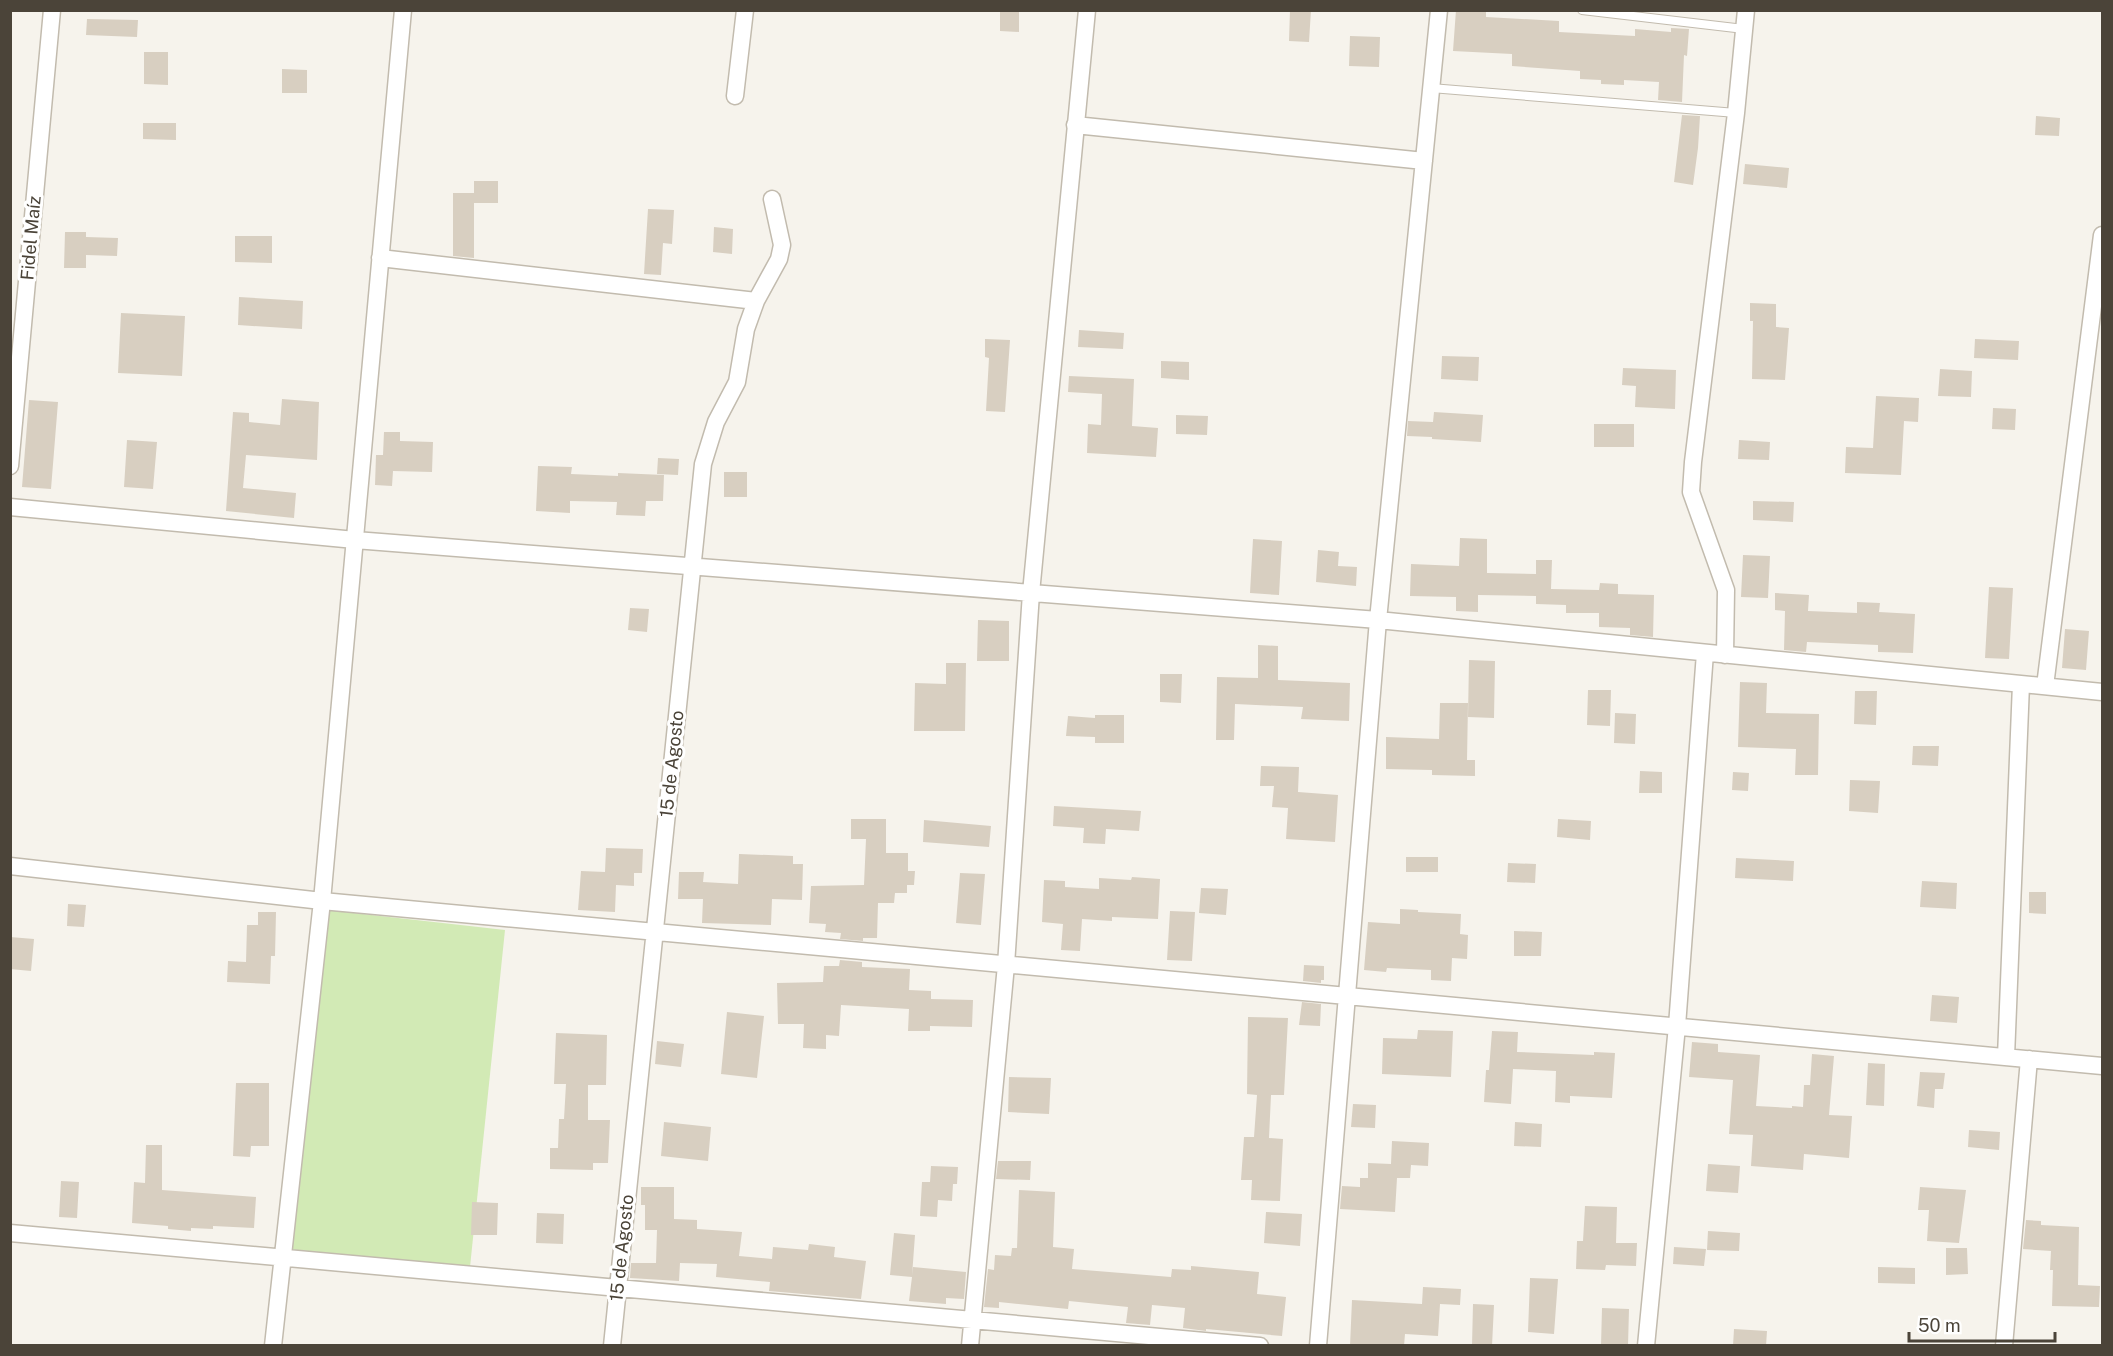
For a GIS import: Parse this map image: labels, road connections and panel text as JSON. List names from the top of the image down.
{
  "streets": {
    "street": ["Fidel Maíz", "15 de Agosto"]
  },
  "scale_bar": "50 m"
}
